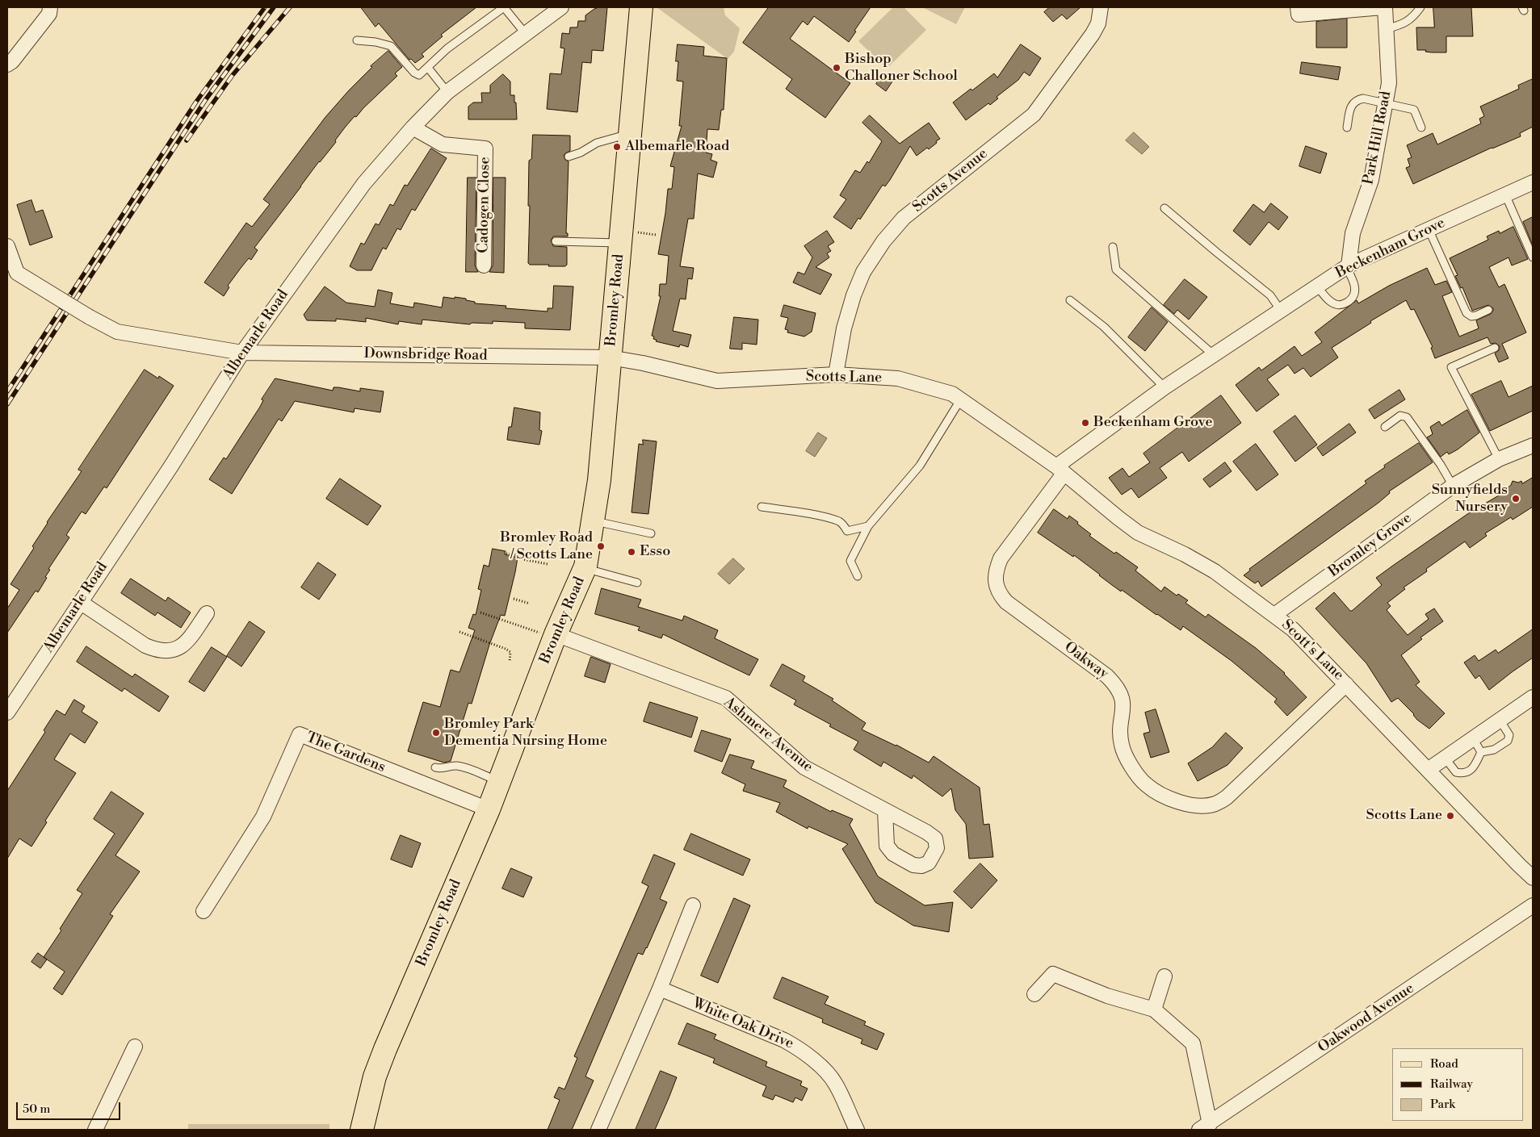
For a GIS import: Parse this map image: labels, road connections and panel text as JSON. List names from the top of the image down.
{
  "streets": {
    "main road": ["Bromley Road"],
    "street": [
      "Park Hill Road",
      "Scotts Avenue",
      "Cadogen Close",
      "Beckenham Grove",
      "Albemarle Road",
      "Downsbridge Road",
      "Scotts Lane",
      "Bromley Grove",
      "Scott's Lane",
      "Oakway",
      "Ashmere Avenue",
      "The Gardens",
      "Oakwood Avenue",
      "White Oak Drive"
    ]
  },
  "crossings": [
    ["Park Hill Road", "Beckenham Grove"],
    ["Scotts Avenue", "Scotts Lane"],
    ["Cadogen Close", "Albemarle Road"],
    ["Beckenham Grove", "Scotts Lane"],
    ["Beckenham Grove", "Scott's Lane"],
    ["Beckenham Grove", "Oakway"],
    ["Bromley Road", "Downsbridge Road"],
    ["Bromley Road", "Scotts Lane"],
    ["Bromley Road", "Ashmere Avenue"],
    ["Bromley Road", "The Gardens"],
    ["Albemarle Road", "Downsbridge Road"],
    ["Downsbridge Road", "Scotts Lane"],
    ["Scotts Lane", "Scott's Lane"],
    ["Scotts Lane", "Oakway"],
    ["Bromley Grove", "Scott's Lane"],
    ["Scott's Lane", "Oakway"]
  ],
  "places": [
    "Bishop Challoner School",
    "Albemarle Road",
    "Beckenham Grove",
    "Sunnyfields Nursery",
    "Bromley Road / Scotts Lane",
    "Esso",
    "Bromley Park Dementia Nursing Home",
    "Scotts Lane"
  ],
  "legend": ["Road", "Railway", "Park"],
  "scale_bar": "50 m"
}
